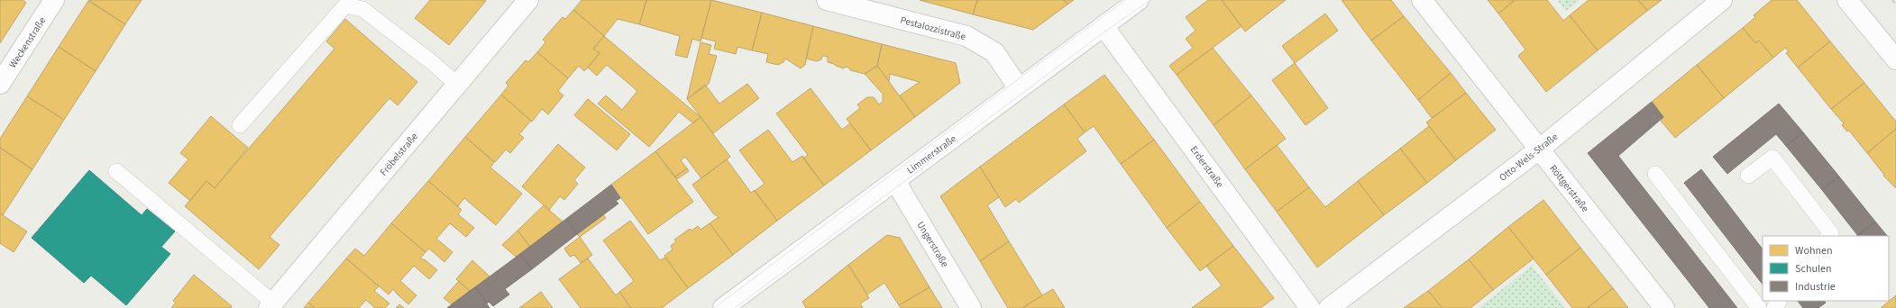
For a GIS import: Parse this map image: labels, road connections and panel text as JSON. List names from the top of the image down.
{
  "streets": {
    "street": [
      "Pestalozzistraße",
      "Weckenstraße",
      "Fröbelstraße",
      "Limmerstraße",
      "Otto-Wels-Straße",
      "Erderstraße",
      "Röttgerstraße",
      "Ungerstraße"
    ]
  },
  "crossings": [
    ["Pestalozzistraße", "Limmerstraße"],
    ["Limmerstraße", "Erderstraße"],
    ["Limmerstraße", "Ungerstraße"],
    ["Otto-Wels-Straße", "Röttgerstraße"]
  ],
  "legend": ["Wohnen", "Schulen", "Industrie"]
}
